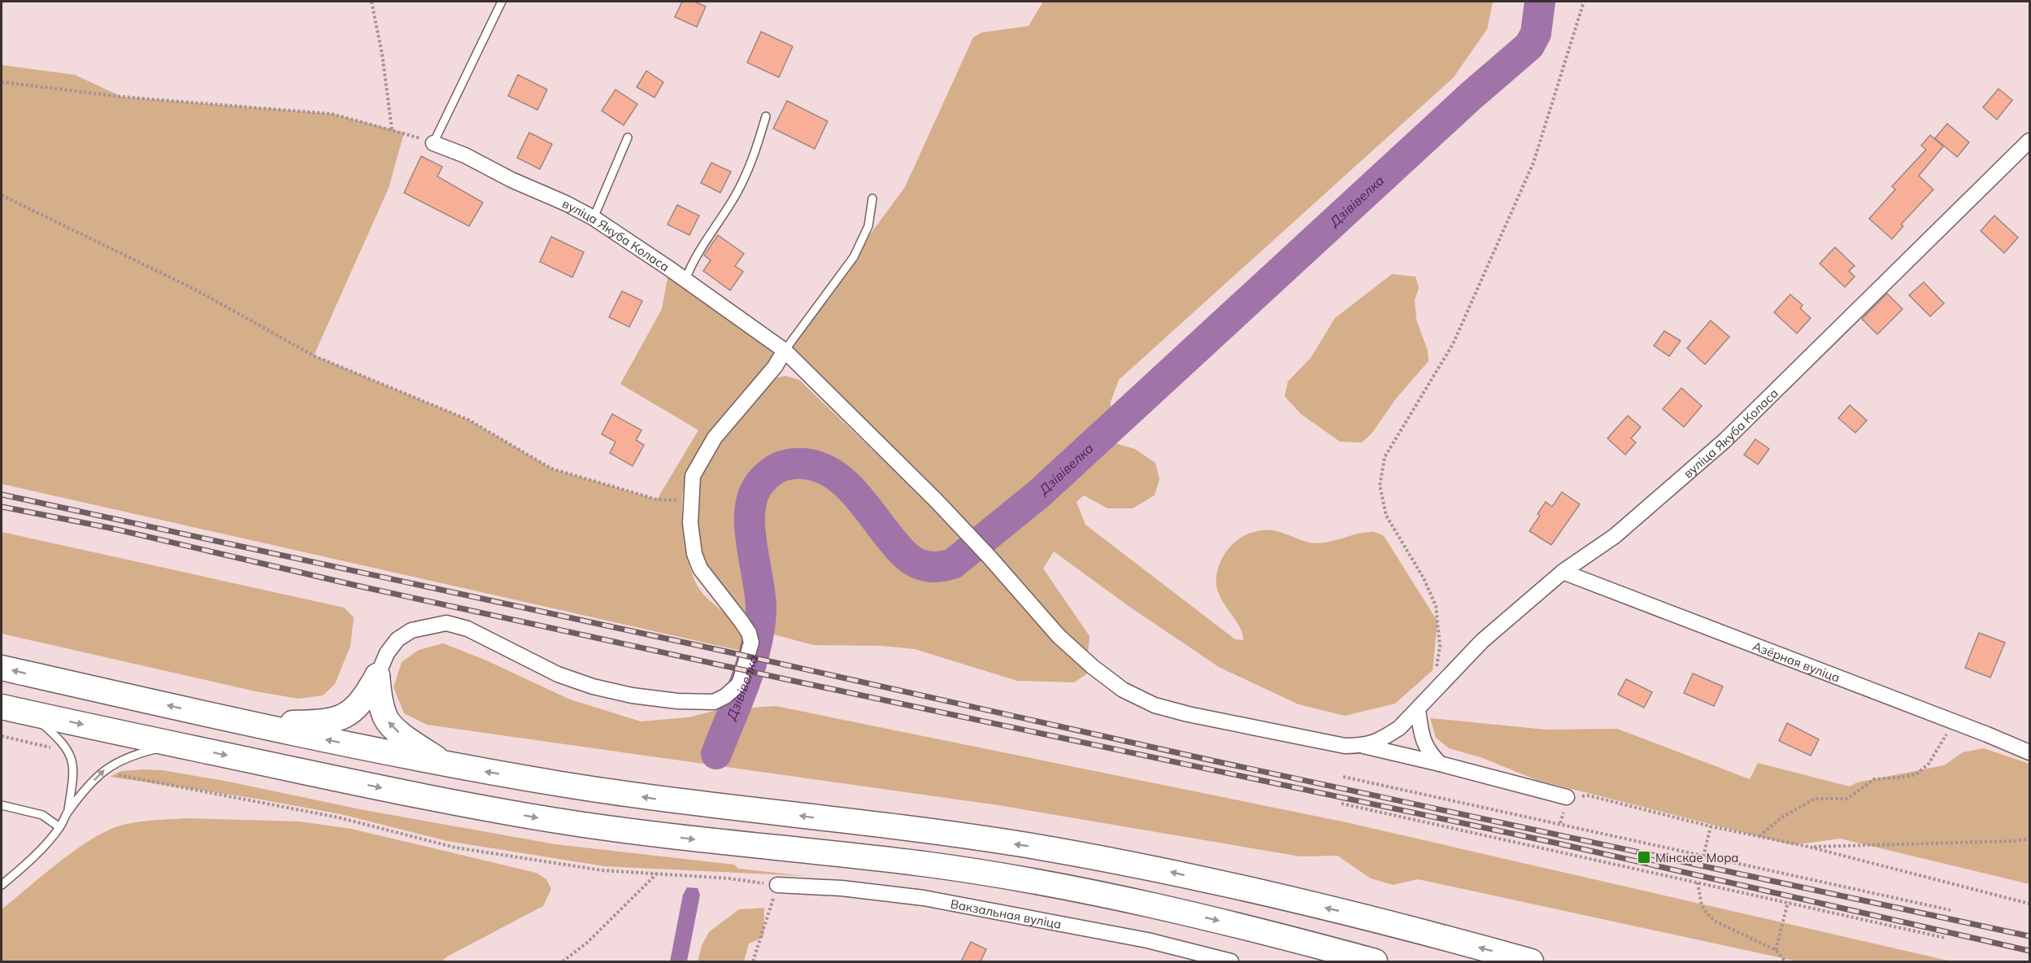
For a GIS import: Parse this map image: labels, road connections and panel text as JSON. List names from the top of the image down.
{
  "streets": {
    "street": ["вуліца Якуба Коласа", "Азёрная вуліца", "Вакзальная вуліца"]
  },
  "crossings": [
    ["вуліца Якуба Коласа", "Азёрная вуліца"]
  ],
  "water": ["Дзівівелка"],
  "places": {
    "transit": ["Мінскае Мора"]
  }
}
